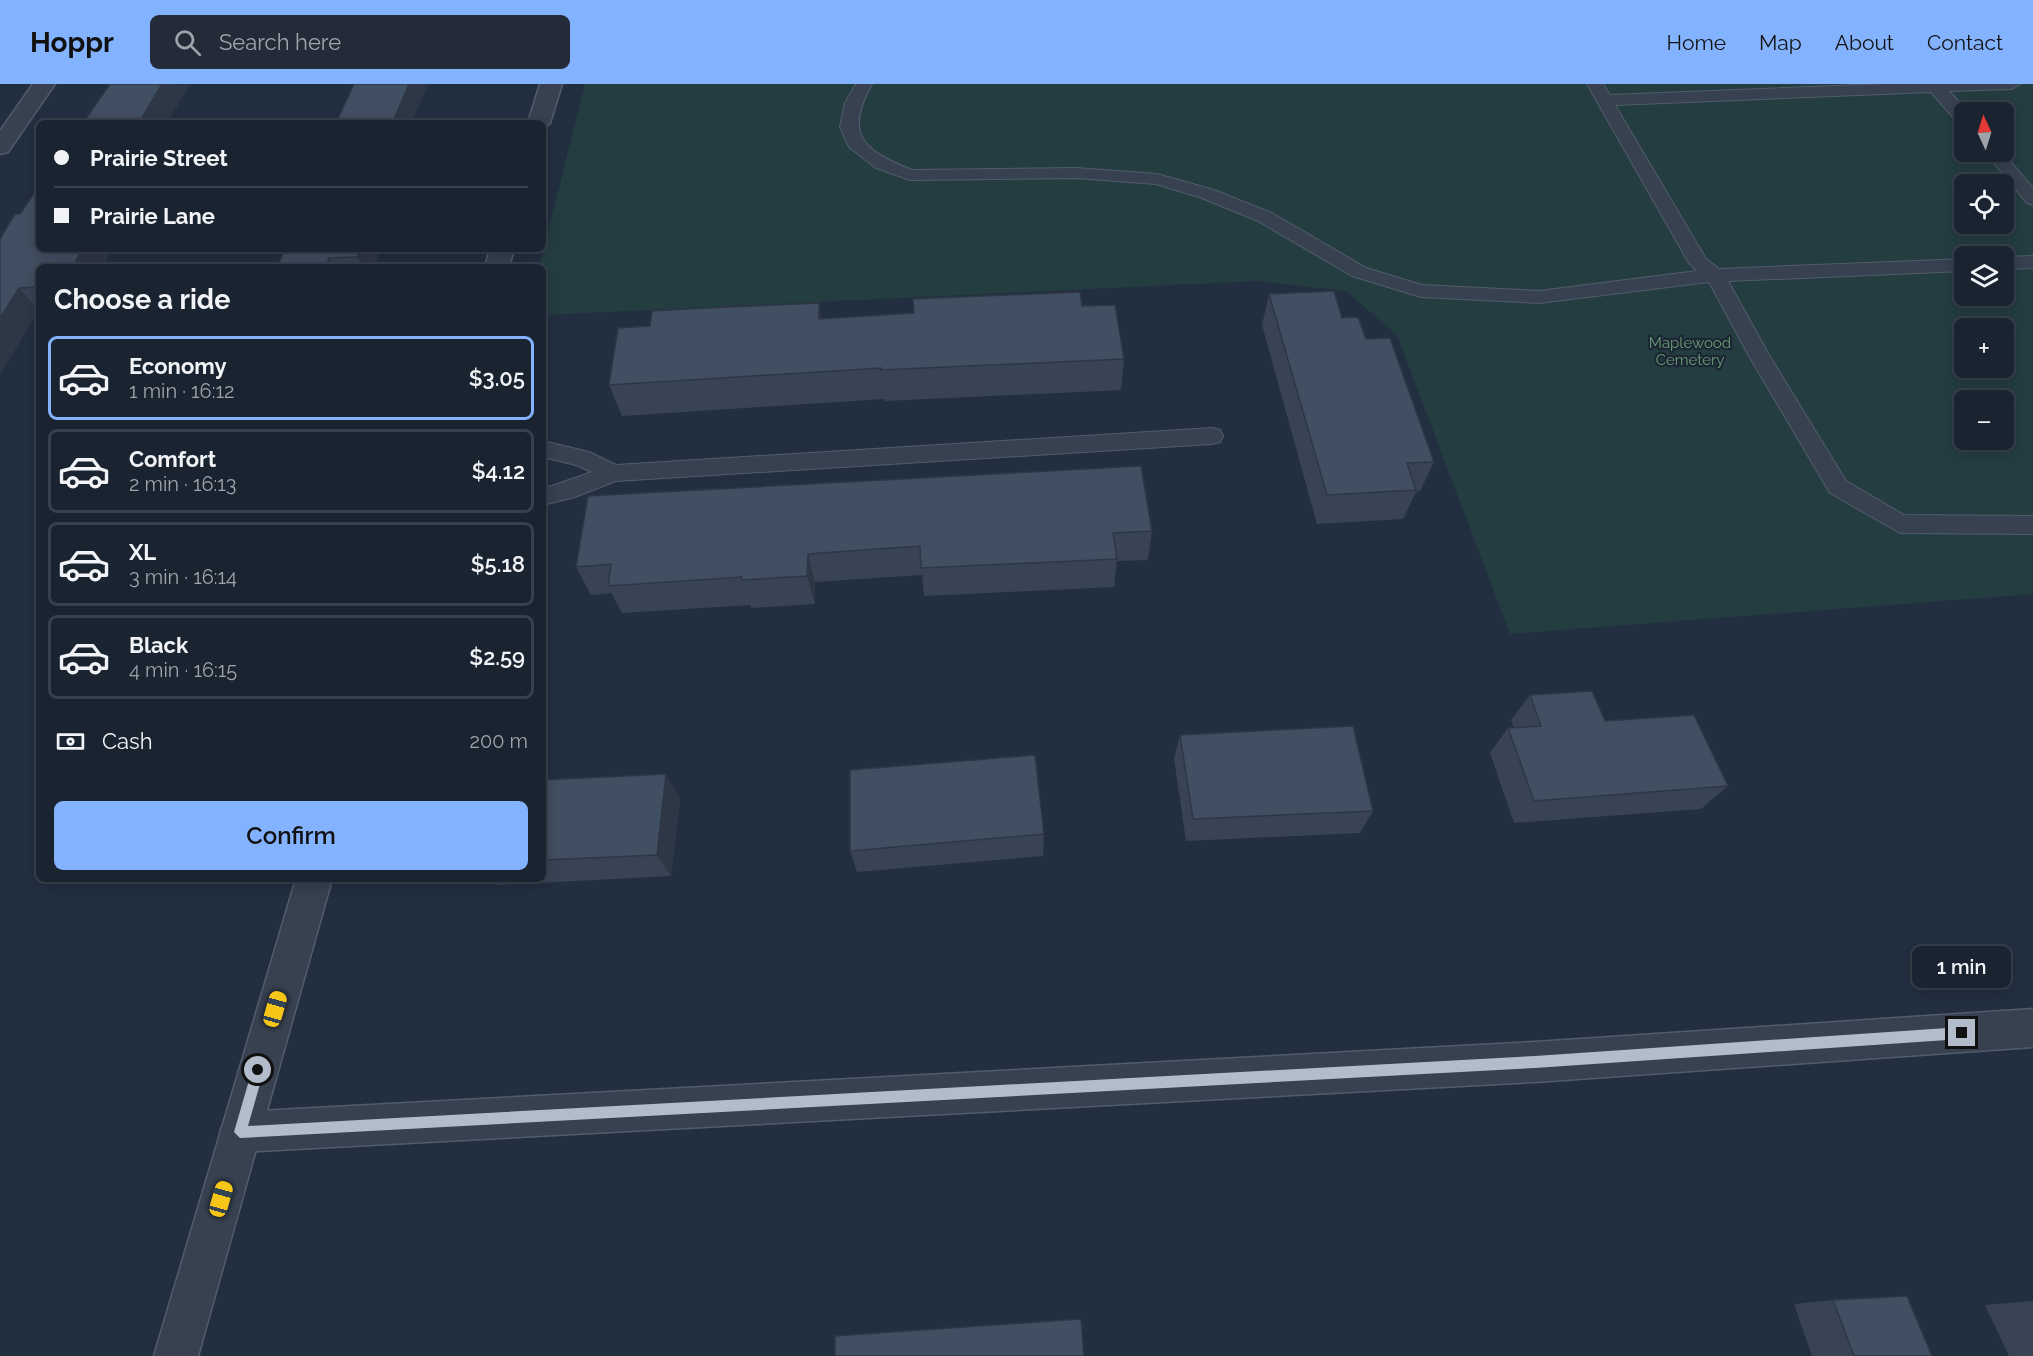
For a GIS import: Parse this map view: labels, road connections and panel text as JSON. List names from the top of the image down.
{
  "parks": ["Maplewood Cemetery"],
  "north": "top",
  "page": {
    "header": "Hoppr",
    "search": "Search here",
    "nav": [
      "Home",
      "Map",
      "About",
      "Contact"
    ],
    "map_buttons": ["+", "−"],
    "banner": ["Prairie Street", "Prairie Lane"],
    "heading": "Choose a ride",
    "list": [
      {
        "name": "Economy",
        "note": "1 min · 16:12",
        "value": "$3.05"
      },
      {
        "name": "Comfort",
        "note": "2 min · 16:13",
        "value": "$4.12"
      },
      {
        "name": "XL",
        "note": "3 min · 16:14",
        "value": "$5.18"
      },
      {
        "name": "Black",
        "note": "4 min · 16:15",
        "value": "$2.59"
      }
    ],
    "pay": ["Cash", "200 m"],
    "buttons": "Confirm",
    "bubble": "1 min"
  }
}
